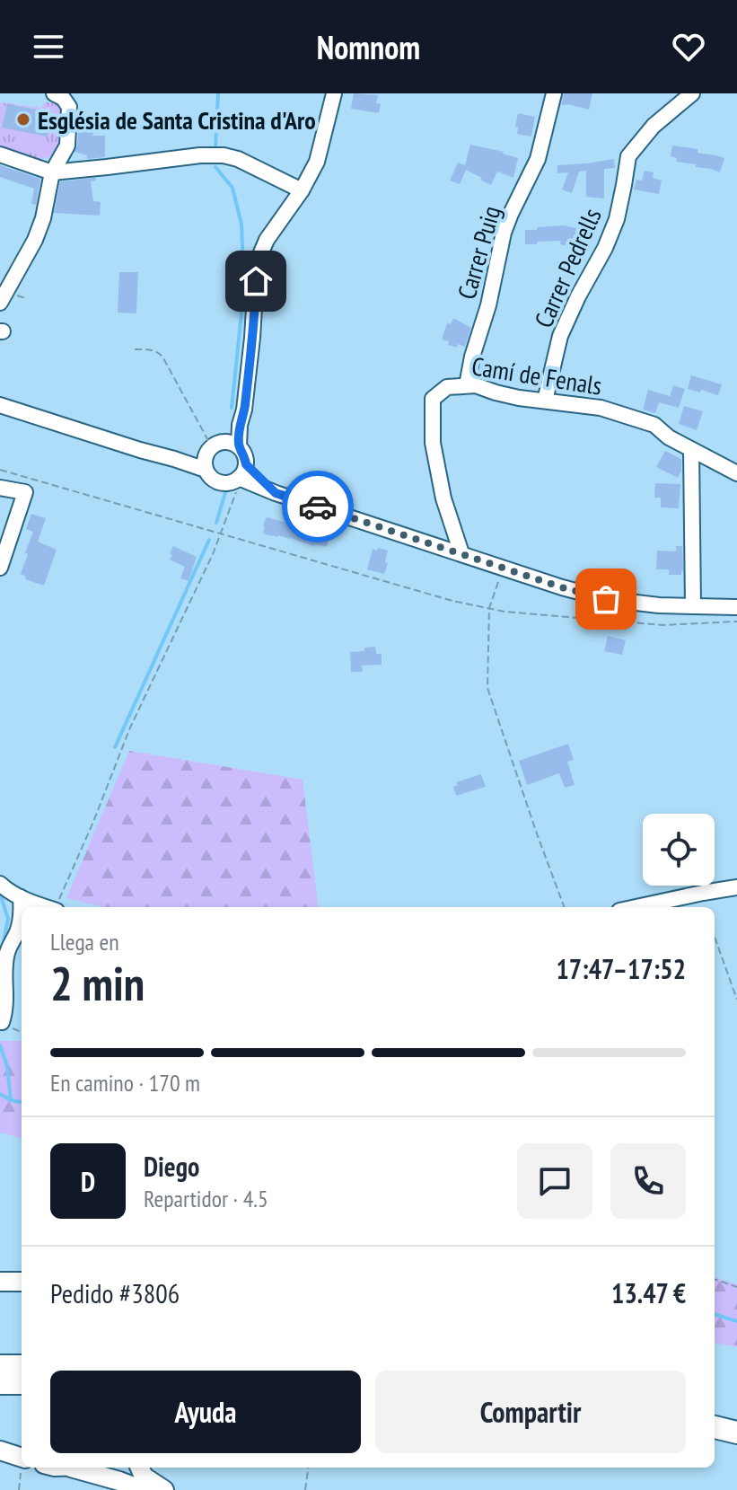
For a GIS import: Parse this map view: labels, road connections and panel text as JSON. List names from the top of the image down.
{
  "streets": {
    "street": ["Carrer Puig", "Carrer Pedrells", "Camí de Fenals"]
  },
  "crossings": [
    ["Carrer Puig", "Camí de Fenals"],
    ["Carrer Pedrells", "Camí de Fenals"]
  ],
  "places": ["Església de Santa Cristina d'Aro"],
  "page": {
    "header": "Nomnom",
    "heading": ["2 min", "Llega en", "17:47–17:52"],
    "panel": [
      "Diego",
      "Repartidor · 4.5",
      "Pedido #3806",
      "13.47 €"
    ],
    "bar": "En camino · 170 m",
    "round": "D",
    "buttons": ["Ayuda", "Compartir"]
  }
}
